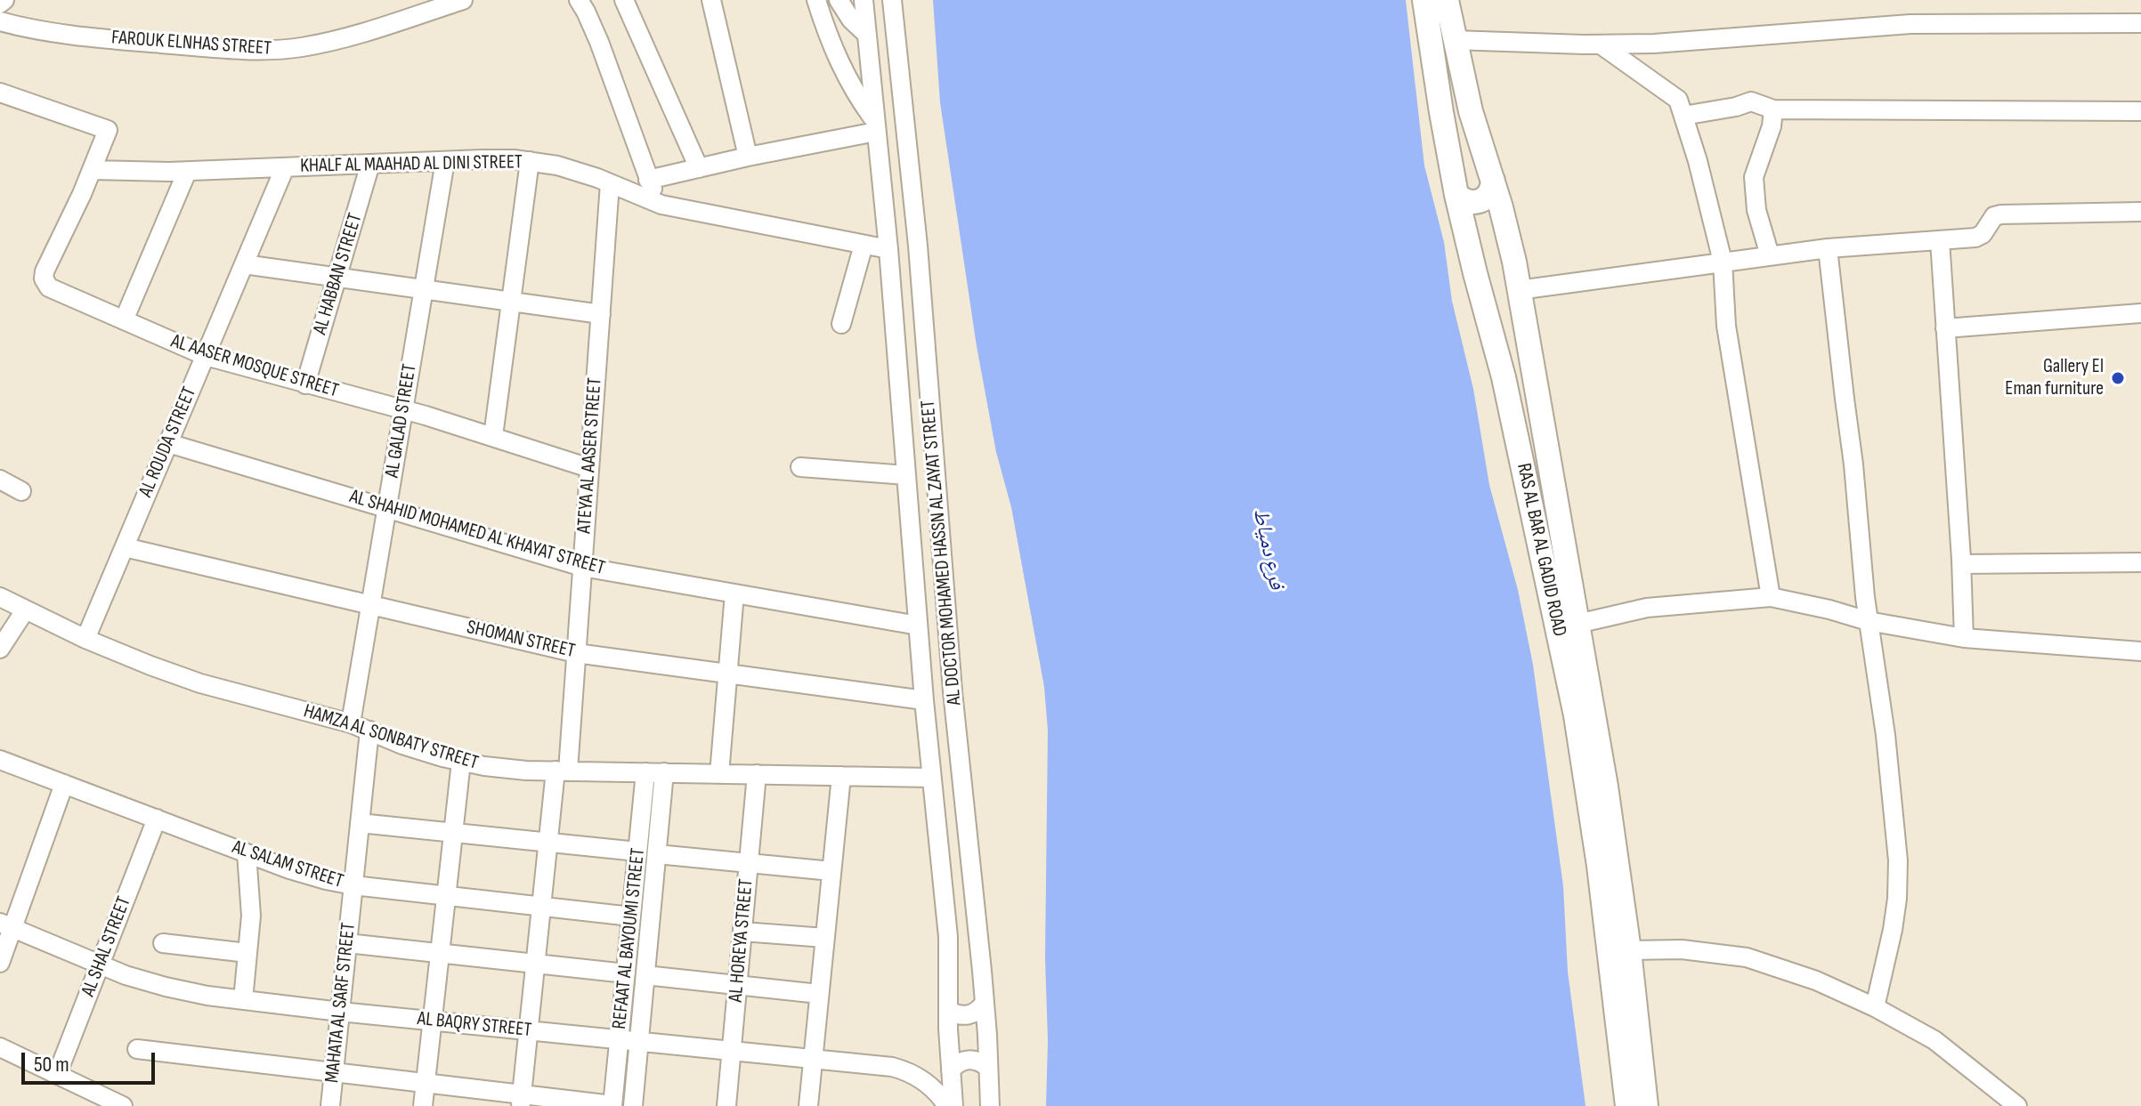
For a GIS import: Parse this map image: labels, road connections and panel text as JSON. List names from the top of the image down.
{
  "streets": {
    "main road": ["RAS AL BAR AL GADID ROAD"],
    "street": [
      "FAROUK ELNHAS STREET",
      "KHALF AL MAAHAD AL DINI STREET",
      "AL HABBAN STREET",
      "AL AASER MOSQUE STREET",
      "AL GALAD STREET",
      "AL ROUDA STREET",
      "ATEYA AL AASER STREET",
      "AL SHAHID MOHAMED AL KHAYAT STREET",
      "AL DOCTOR MOHAMED HASSN AL ZAYAT STREET",
      "SHOMAN STREET",
      "HAMZA AL SONBATY STREET",
      "AL SALAM STREET",
      "REFAAT AL BAYOUMI STREET",
      "AL HOREYA STREET",
      "AL SHAL STREET",
      "MAHATA AL SARF STREET",
      "AL BAQRY STREET"
    ]
  },
  "crossings": [
    ["KHALF AL MAAHAD AL DINI STREET", "AL HABBAN STREET"],
    ["KHALF AL MAAHAD AL DINI STREET", "AL AASER MOSQUE STREET"],
    ["KHALF AL MAAHAD AL DINI STREET", "AL GALAD STREET"],
    ["KHALF AL MAAHAD AL DINI STREET", "AL ROUDA STREET"],
    ["KHALF AL MAAHAD AL DINI STREET", "ATEYA AL AASER STREET"],
    ["KHALF AL MAAHAD AL DINI STREET", "AL DOCTOR MOHAMED HASSN AL ZAYAT STREET"],
    ["AL HABBAN STREET", "AL AASER MOSQUE STREET"],
    ["AL AASER MOSQUE STREET", "AL GALAD STREET"],
    ["AL AASER MOSQUE STREET", "AL ROUDA STREET"],
    ["AL AASER MOSQUE STREET", "ATEYA AL AASER STREET"],
    ["AL GALAD STREET", "AL SHAHID MOHAMED AL KHAYAT STREET"],
    ["AL GALAD STREET", "SHOMAN STREET"],
    ["AL GALAD STREET", "HAMZA AL SONBATY STREET"],
    ["AL ROUDA STREET", "AL SHAHID MOHAMED AL KHAYAT STREET"],
    ["AL ROUDA STREET", "SHOMAN STREET"],
    ["AL ROUDA STREET", "HAMZA AL SONBATY STREET"],
    ["ATEYA AL AASER STREET", "AL SHAHID MOHAMED AL KHAYAT STREET"],
    ["ATEYA AL AASER STREET", "SHOMAN STREET"],
    ["ATEYA AL AASER STREET", "HAMZA AL SONBATY STREET"],
    ["ATEYA AL AASER STREET", "AL SALAM STREET"],
    ["ATEYA AL AASER STREET", "AL BAQRY STREET"],
    ["AL SHAHID MOHAMED AL KHAYAT STREET", "AL DOCTOR MOHAMED HASSN AL ZAYAT STREET"],
    ["AL DOCTOR MOHAMED HASSN AL ZAYAT STREET", "SHOMAN STREET"],
    ["AL DOCTOR MOHAMED HASSN AL ZAYAT STREET", "HAMZA AL SONBATY STREET"],
    ["HAMZA AL SONBATY STREET", "REFAAT AL BAYOUMI STREET"],
    ["HAMZA AL SONBATY STREET", "AL HOREYA STREET"],
    ["HAMZA AL SONBATY STREET", "MAHATA AL SARF STREET"],
    ["AL SALAM STREET", "REFAAT AL BAYOUMI STREET"],
    ["AL SALAM STREET", "AL SHAL STREET"],
    ["AL SALAM STREET", "MAHATA AL SARF STREET"],
    ["REFAAT AL BAYOUMI STREET", "AL BAQRY STREET"],
    ["AL HOREYA STREET", "AL BAQRY STREET"],
    ["AL SHAL STREET", "AL BAQRY STREET"],
    ["MAHATA AL SARF STREET", "AL BAQRY STREET"]
  ],
  "water": ["فرع دمياط"],
  "places": ["Gallery El Eman furniture"],
  "scale_bar": "50 m"
}
